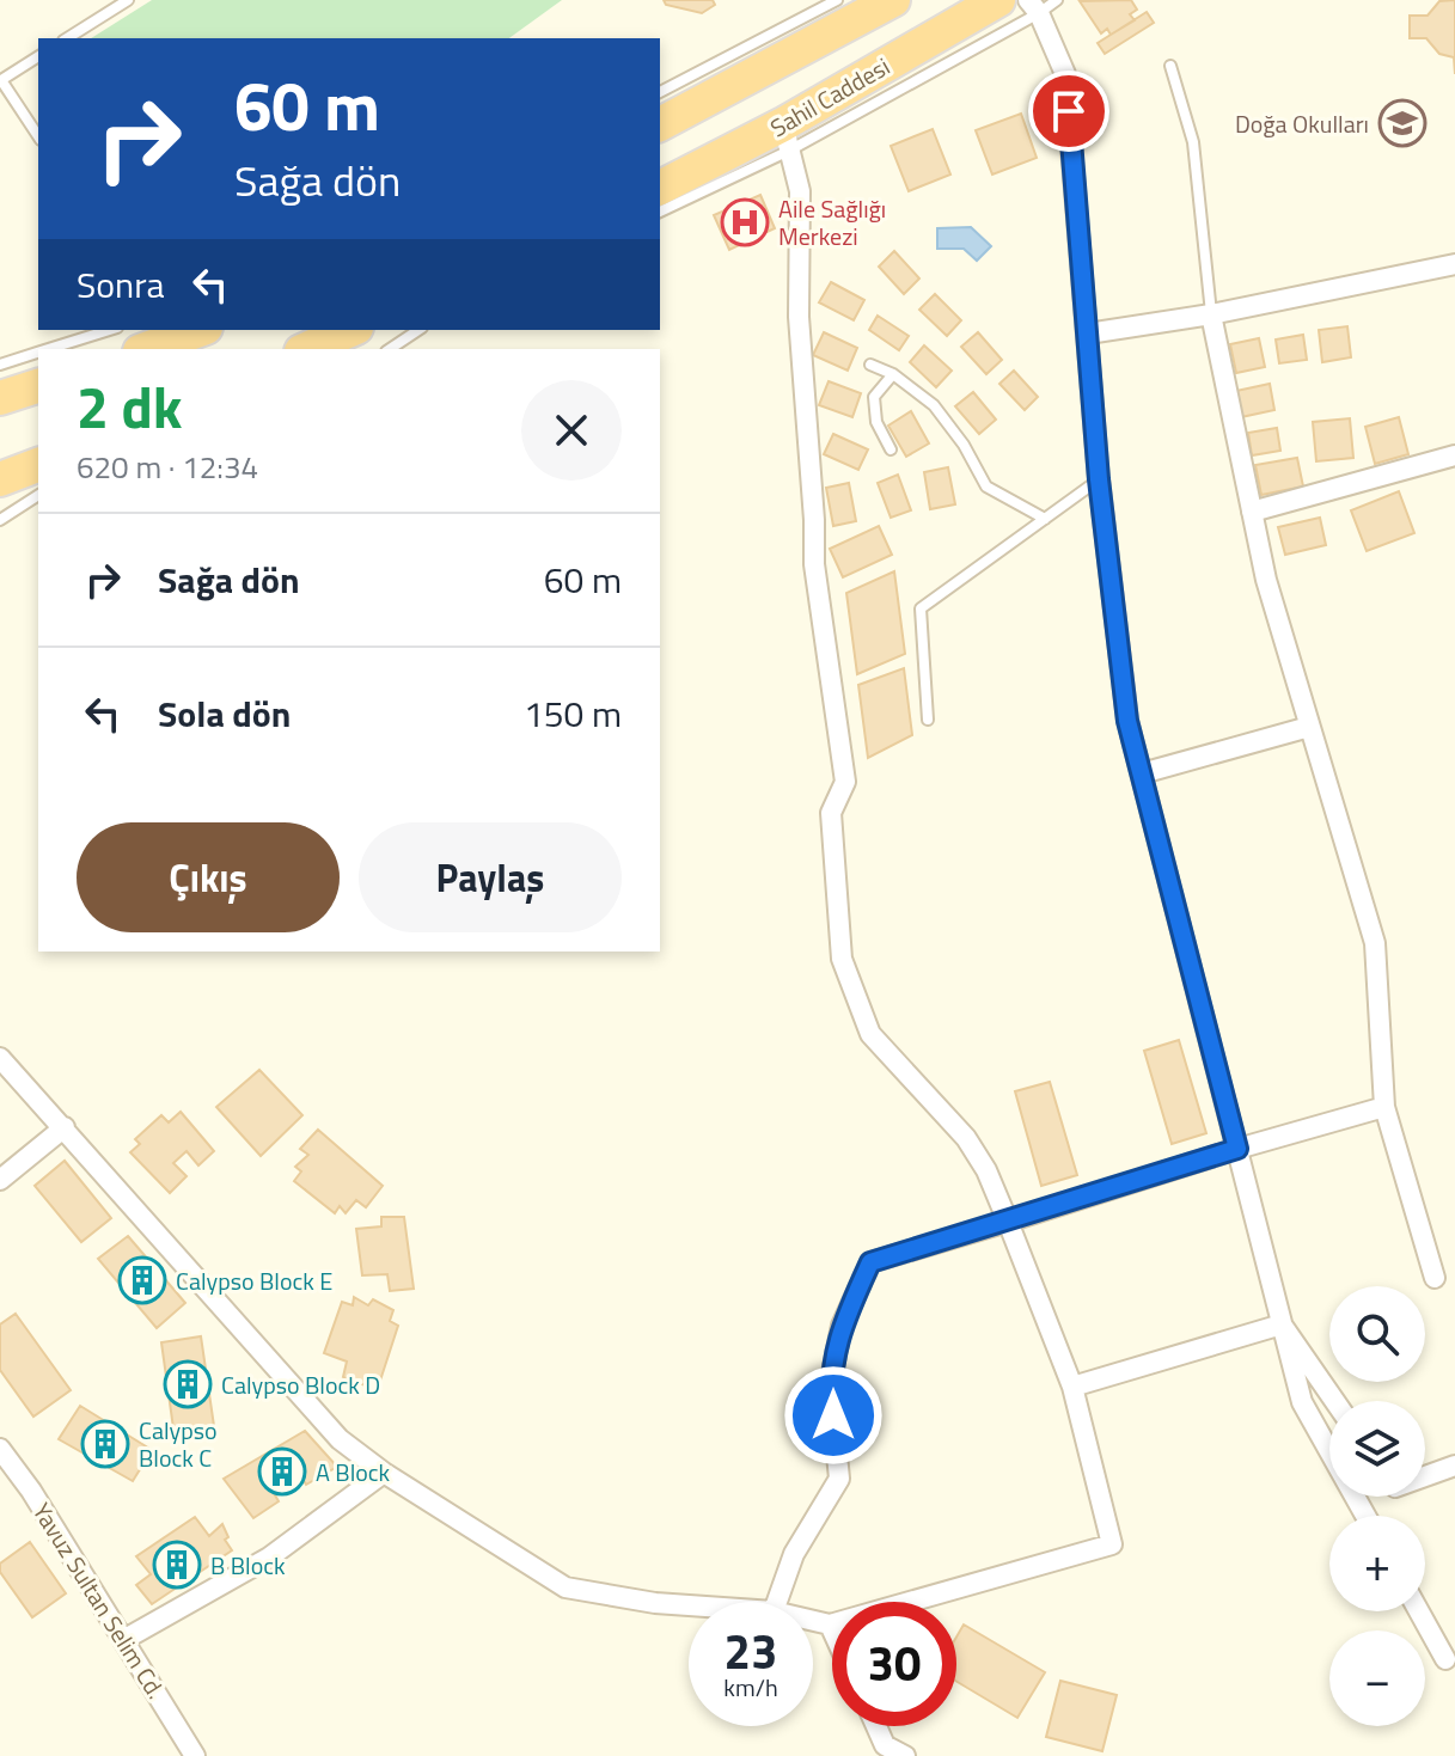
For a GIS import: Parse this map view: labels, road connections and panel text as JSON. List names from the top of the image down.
{
  "streets": {
    "highway": ["Sahil Caddesi"],
    "street": ["Yavuz Sultan Selim Cd."]
  },
  "places": {
    "school or university": ["Doğa Okulları"],
    "hospital": ["Aile Sağlığı Merkezi"],
    "building": [
      "Calypso Block E",
      "Calypso Block D",
      "Calypso Block C",
      "A Block",
      "B Block"
    ]
  },
  "page": {
    "turn": ["60 m", "Sağa dön"],
    "then": "Sonra",
    "heading": ["2 dk", "620 m · 12:34"],
    "list": [
      {
        "name": "Sağa dön",
        "value": "60 m"
      },
      {
        "name": "Sola dön",
        "value": "150 m"
      }
    ],
    "buttons": ["Çıkış", "Paylaş"],
    "map_buttons": ["+", "−"],
    "speed": "23 km/h",
    "limit": "30"
  }
}
